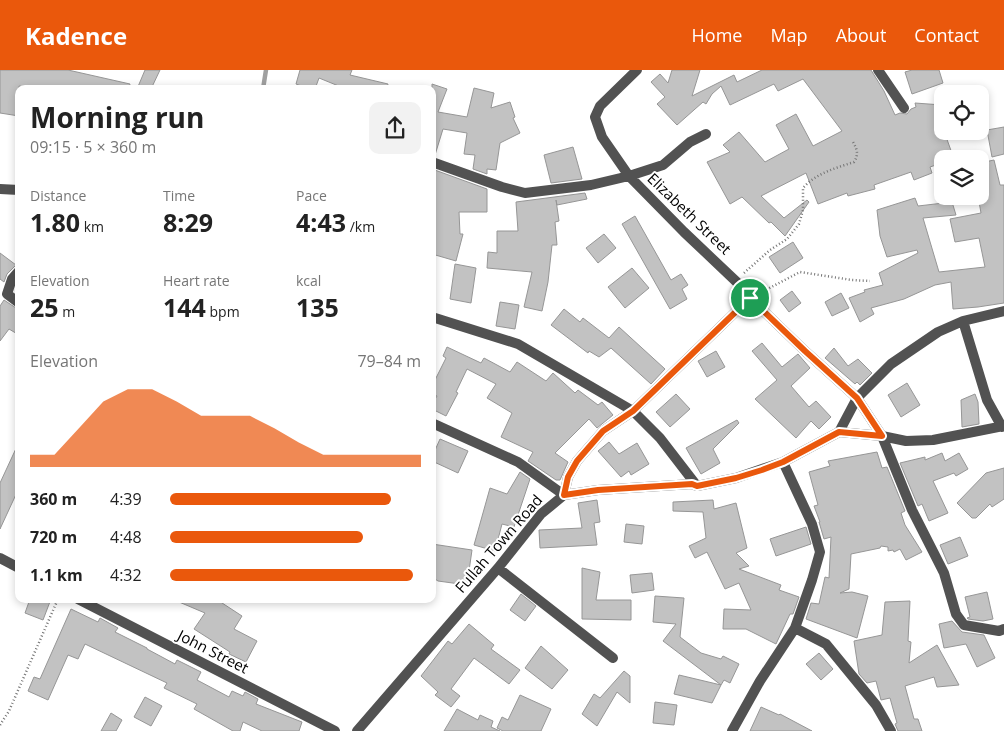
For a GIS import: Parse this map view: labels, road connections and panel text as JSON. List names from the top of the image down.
{
  "streets": {
    "street": ["Elizabeth Street", "Fullah Town Road", "John Street"]
  },
  "page": {
    "header": "Kadence",
    "nav": [
      "Home",
      "Map",
      "About",
      "Contact"
    ],
    "heading": ["Morning run", "09:15 · 5 × 360 m"],
    "stats": [
      ["Distance", "1.80 km"],
      ["Time", "8:29"],
      ["Pace", "4:43 /km"],
      ["Elevation", "25 m"],
      ["Heart rate", "144 bpm"],
      ["kcal", "135"]
    ],
    "chart": ["Elevation", "79–84 m"],
    "list": [
      {
        "name": "360 m",
        "note": "4:39"
      },
      {
        "name": "720 m",
        "note": "4:48"
      },
      {
        "name": "1.1 km",
        "note": "4:32"
      }
    ]
  }
}
